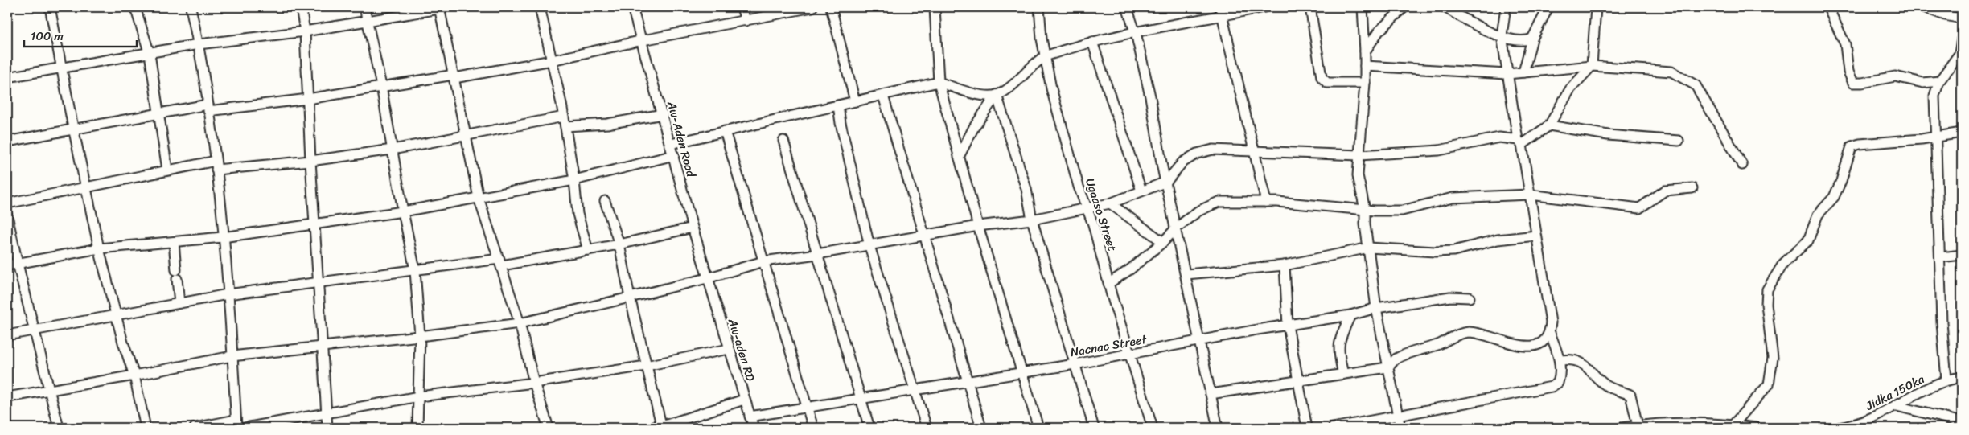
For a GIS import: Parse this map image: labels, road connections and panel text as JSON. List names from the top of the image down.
{
  "streets": {
    "street": [
      "Aw-Aden Road",
      "Ugaaso Street",
      "Nacnac Street",
      "Aw-aden RD",
      "Jidka 150ka"
    ]
  },
  "crossings": [
    ["Aw-Aden Road", "Aw-aden RD"],
    ["Ugaaso Street", "Nacnac Street"],
    ["Nacnac Street", "Aw-aden RD"]
  ],
  "scale_bar": "100 m"
}
